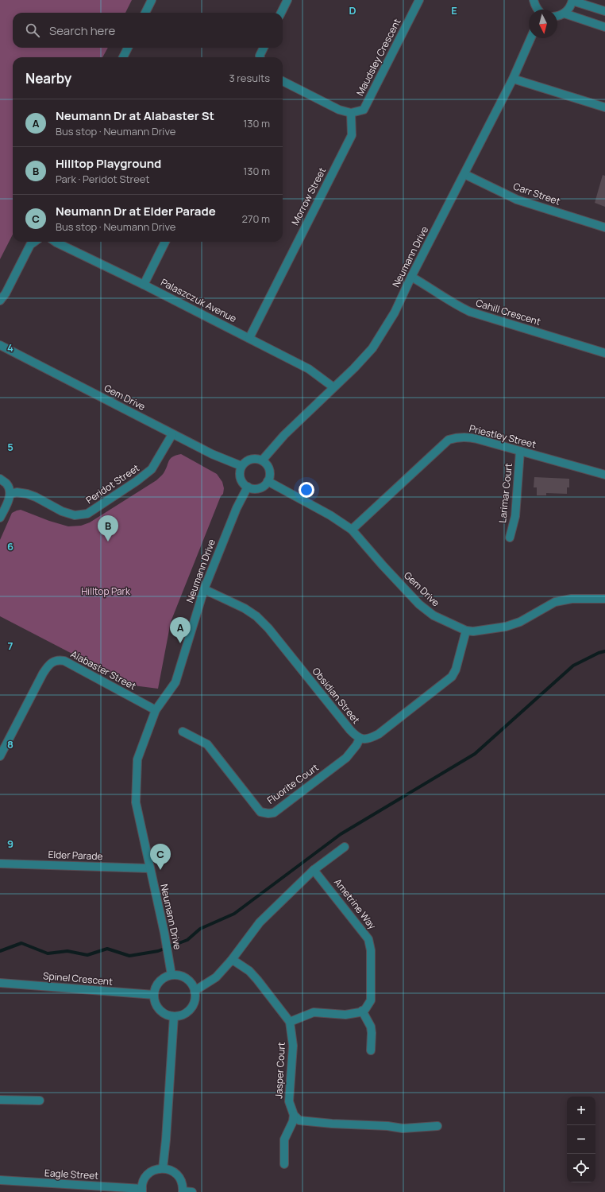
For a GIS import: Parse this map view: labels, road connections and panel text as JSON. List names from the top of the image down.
{
  "streets": {
    "street": [
      "Maudsley Crescent",
      "Carr Street",
      "Morrow Street",
      "Neumann Drive",
      "Palaszczuk Avenue",
      "Cahill Crescent",
      "Gem Drive",
      "Priestley Street",
      "Peridot Street",
      "Larimar Court",
      "Alabaster Street",
      "Obsidian Street",
      "Fluorite Court",
      "Elder Parade",
      "Ametrine Way",
      "Spinel Crescent",
      "Jasper Court",
      "Eagle Street"
    ]
  },
  "crossings": [
    ["Maudsley Crescent", "Morrow Street"],
    ["Carr Street", "Neumann Drive"],
    ["Morrow Street", "Palaszczuk Avenue"],
    ["Neumann Drive", "Palaszczuk Avenue"],
    ["Neumann Drive", "Cahill Crescent"],
    ["Neumann Drive", "Gem Drive"],
    ["Neumann Drive", "Alabaster Street"],
    ["Neumann Drive", "Obsidian Street"],
    ["Neumann Drive", "Elder Parade"],
    ["Neumann Drive", "Spinel Crescent"],
    ["Gem Drive", "Priestley Street"],
    ["Gem Drive", "Peridot Street"],
    ["Gem Drive", "Obsidian Street"],
    ["Priestley Street", "Larimar Court"],
    ["Obsidian Street", "Fluorite Court"]
  ],
  "parks": ["Hilltop Park"],
  "north": "bottom",
  "page": {
    "search": "Search here",
    "heading": ["Nearby", "3 results"],
    "list": [
      {
        "mark": "A",
        "name": "Neumann Dr at Alabaster St",
        "note": "Bus stop · Neumann Drive",
        "value": "130 m"
      },
      {
        "mark": "B",
        "name": "Hilltop Playground",
        "note": "Park · Peridot Street",
        "value": "130 m"
      },
      {
        "mark": "C",
        "name": "Neumann Dr at Elder Parade",
        "note": "Bus stop · Neumann Drive",
        "value": "270 m"
      }
    ],
    "pins": ["B", "A", "C"],
    "map_buttons": ["+", "−"]
  },
  "grid": {
    "columns": ["D", "E"],
    "rows": [
      "4",
      "5",
      "6",
      "7",
      "8",
      "9"
    ]
  }
}
